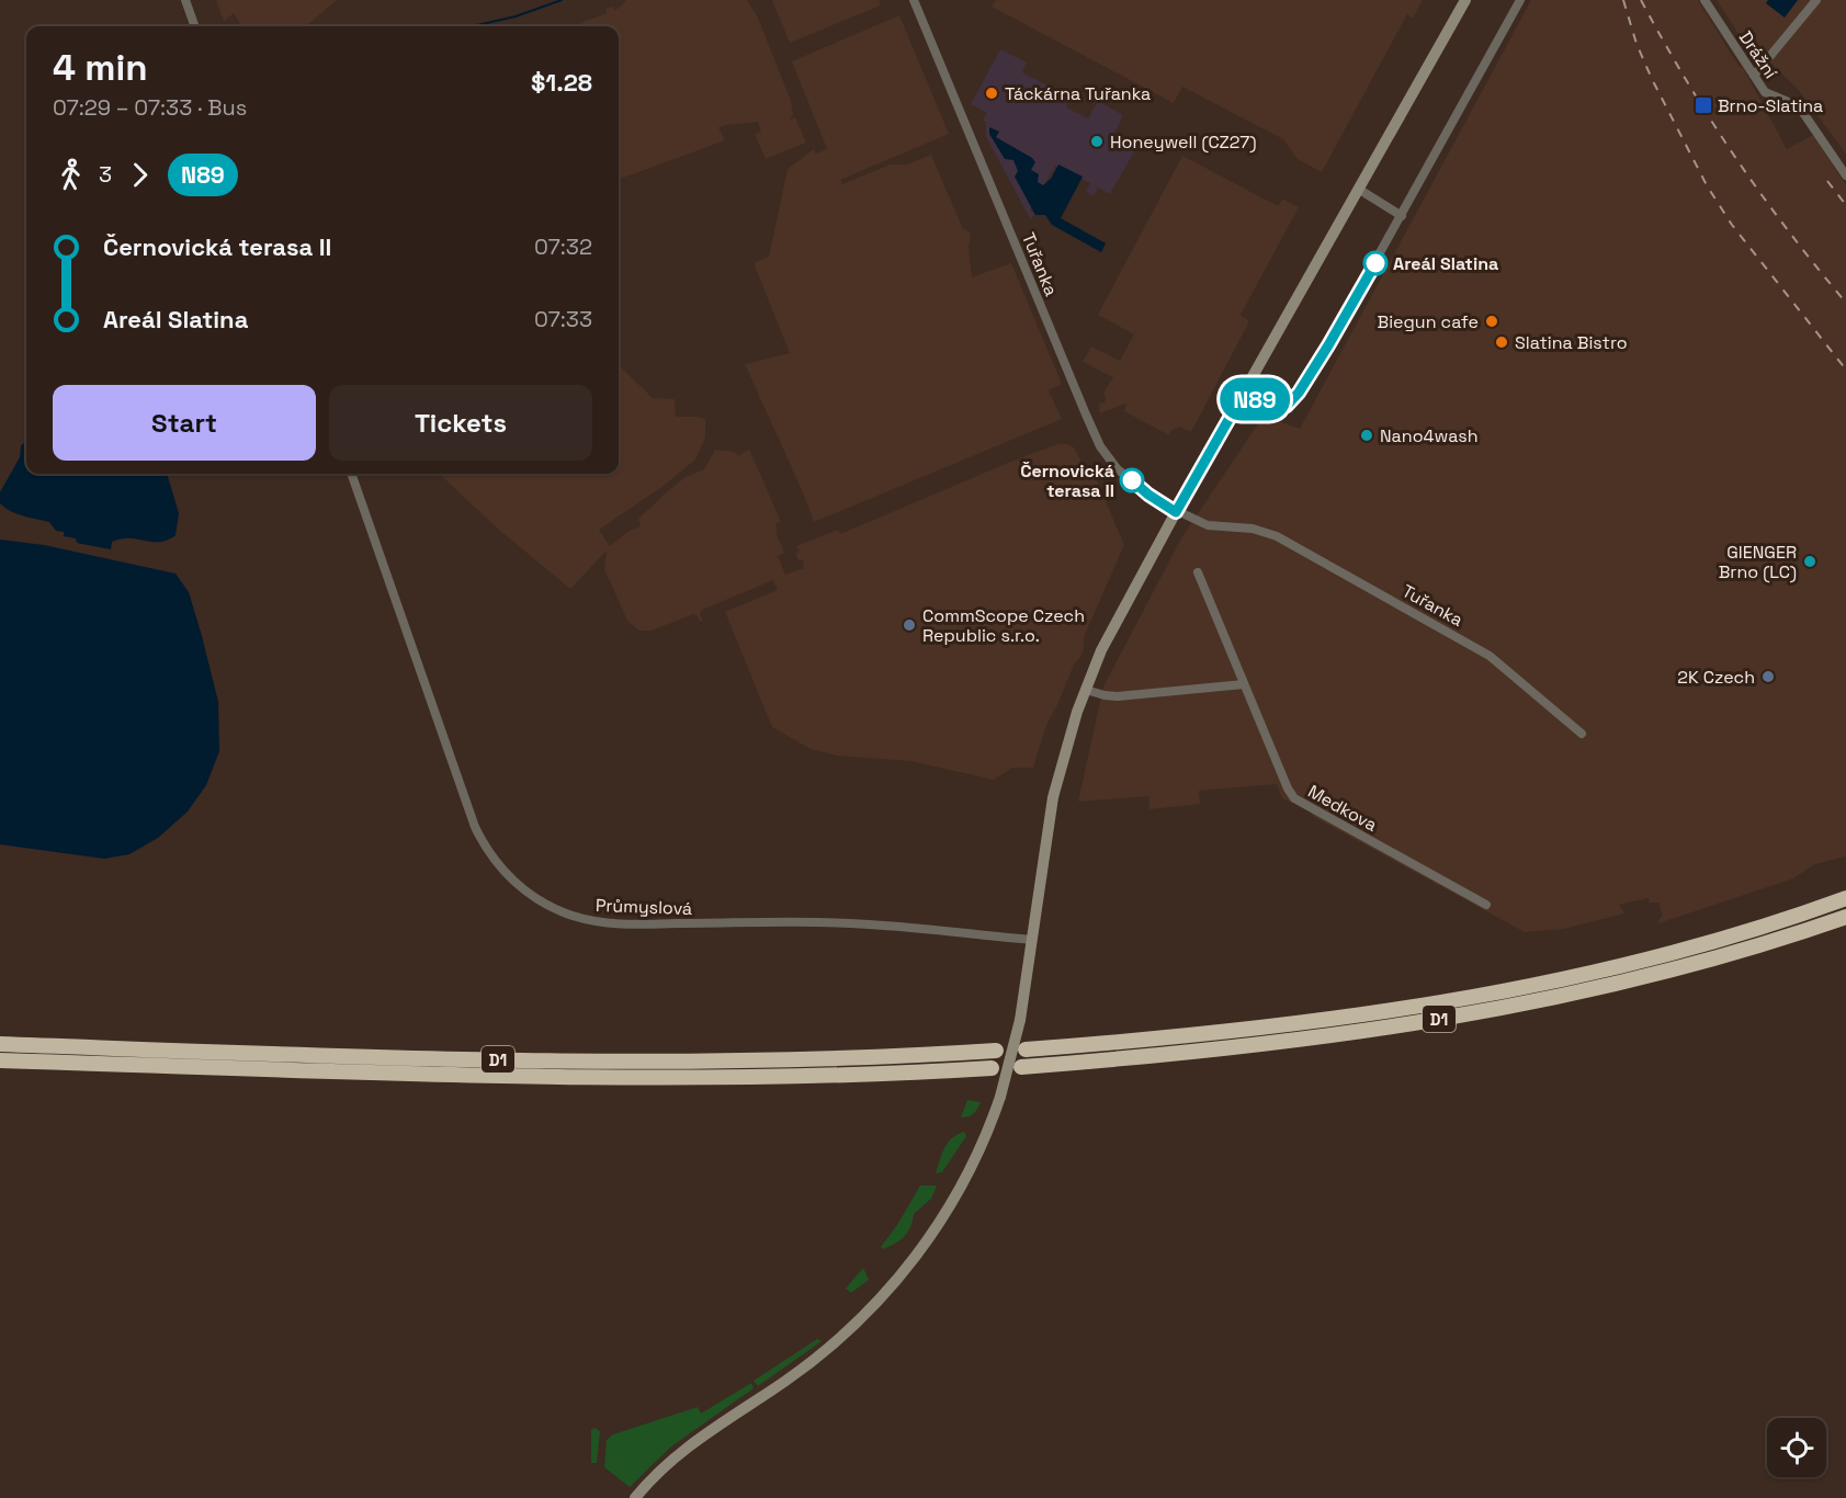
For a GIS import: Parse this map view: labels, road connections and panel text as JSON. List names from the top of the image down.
{
  "streets": {
    "highway": ["D1"],
    "street": [
      "Drážní",
      "Tuřanka",
      "Medkova",
      "Průmyslová"
    ]
  },
  "places": {
    "other": [
      "Táckárna Tuřanka",
      "Honeywell (CZ27)",
      "Areál Slatina",
      "Biegun cafe",
      "Slatina Bistro",
      "Nano4wash",
      "Černovická terasa II",
      "GIENGER Brno (LC)",
      "CommScope Czech Republic s.r.o.",
      "2K Czech"
    ],
    "transit": ["Brno-Slatina"]
  },
  "lines": ["bus line N89"],
  "page": {
    "on_map": "N89",
    "heading": ["4 min", "07:29 – 07:33 · Bus", "$1.28"],
    "legs": ["3", "N89"],
    "list": [
      {
        "name": "Černovická terasa II",
        "value": "07:32"
      },
      {
        "name": "Areál Slatina",
        "value": "07:33"
      }
    ],
    "buttons": ["Start", "Tickets"]
  }
}
